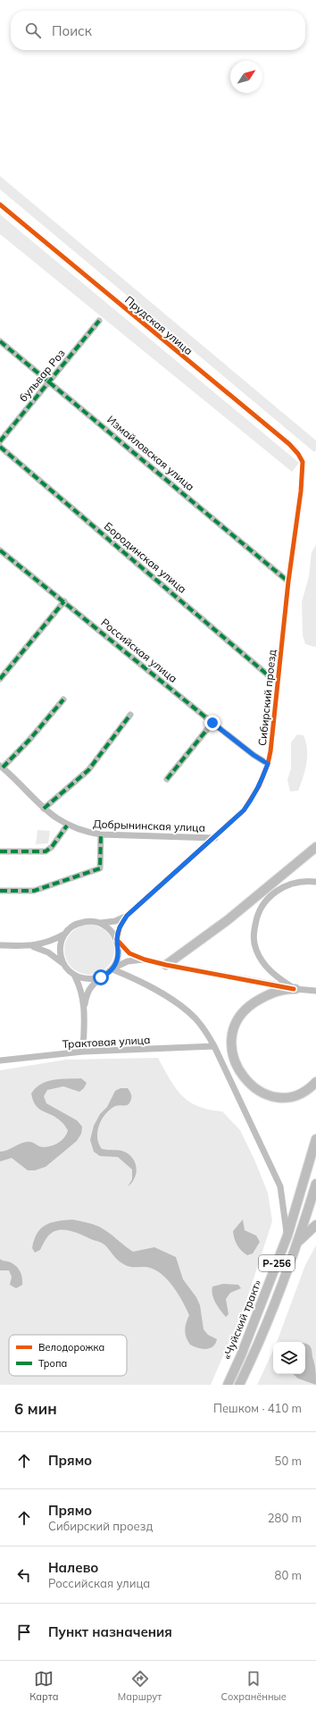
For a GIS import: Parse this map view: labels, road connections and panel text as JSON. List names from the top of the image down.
{
  "streets": {
    "highway": ["Р-256", "«Чуйский тракт»"],
    "street": [
      "Прудская улица",
      "бульвар Роз",
      "Измайловская улица",
      "Бородинская улица",
      "Российская улица",
      "Сибирский проезд",
      "Добрынинская улица",
      "Трактовая улица"
    ]
  },
  "crossings": [
    ["Прудская улица", "Сибирский проезд"],
    ["бульвар Роз", "Измайловская улица"],
    ["Измайловская улица", "Сибирский проезд"],
    ["Бородинская улица", "Сибирский проезд"],
    ["Российская улица", "Сибирский проезд"],
    ["Сибирский проезд", "Добрынинская улица"]
  ],
  "legend": ["Велодорожка", "Тропа"],
  "north": "top right",
  "page": {
    "search": "Поиск",
    "heading": ["6 мин", "Пешком · 410 m"],
    "list": [
      ["Прямо", "50 m"],
      ["Прямо", "Сибирский проезд", "280 m"],
      ["Налево", "Российская улица", "80 m"],
      "Пункт назначения"
    ],
    "nav": ["Карта", "Маршрут", "Сохранённые"]
  }
}
